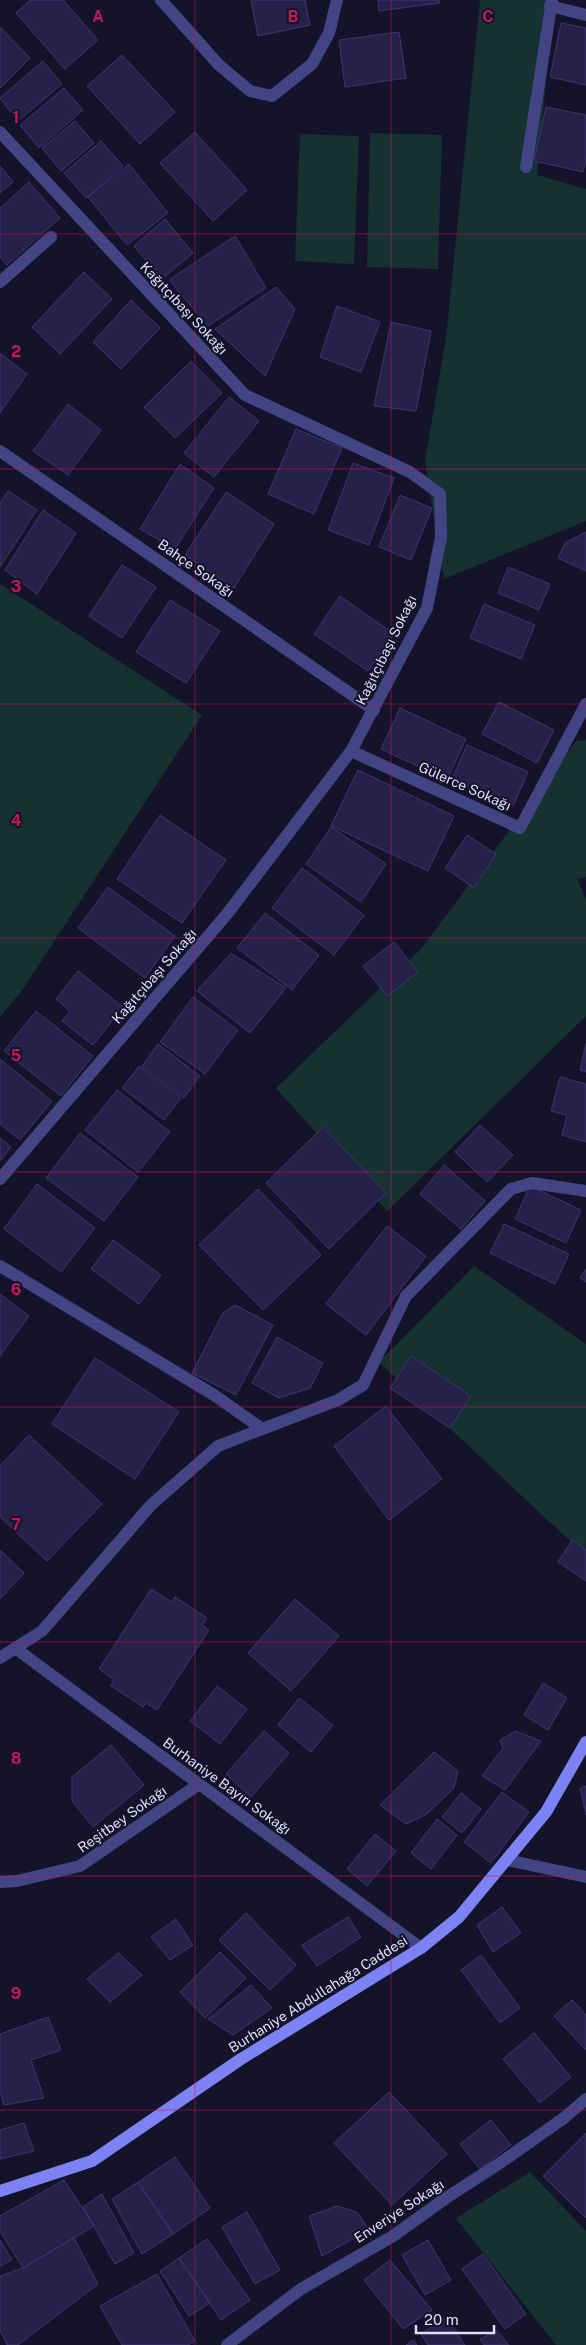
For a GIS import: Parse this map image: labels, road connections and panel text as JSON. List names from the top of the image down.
{
  "streets": {
    "main road": ["Burhaniye Abdullahağa Caddesi"],
    "street": [
      "Kağıtçıbaşı Sokağı",
      "Bahçe Sokağı",
      "Gülerce Sokağı",
      "Burhaniye Bayırı Sokağı",
      "Reşitbey Sokağı",
      "Enveriye Sokağı"
    ]
  },
  "crossings": [
    ["Kağıtçıbaşı Sokağı", "Bahçe Sokağı"],
    ["Kağıtçıbaşı Sokağı", "Gülerce Sokağı"],
    ["Burhaniye Bayırı Sokağı", "Reşitbey Sokağı"],
    ["Burhaniye Bayırı Sokağı", "Burhaniye Abdullahağa Caddesi"]
  ],
  "scale_bar": "20 m",
  "grid": {
    "columns": ["A", "B", "C"],
    "rows": [
      "1",
      "2",
      "3",
      "4",
      "5",
      "6",
      "7",
      "8",
      "9"
    ]
  }
}
